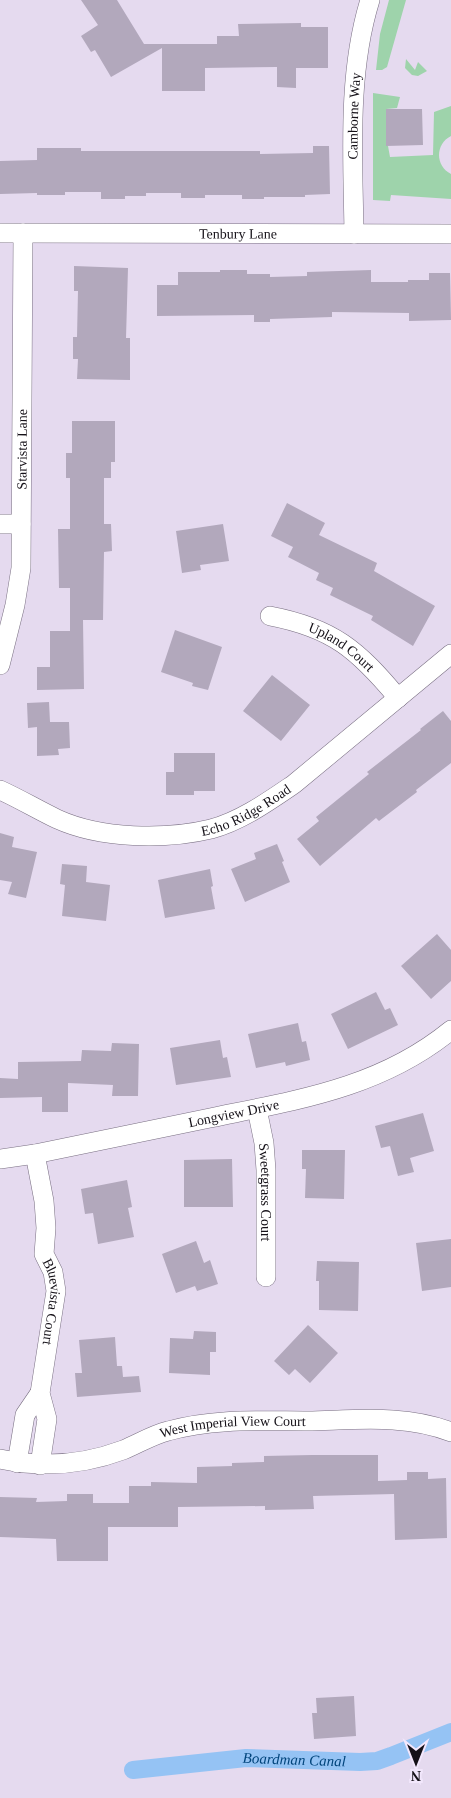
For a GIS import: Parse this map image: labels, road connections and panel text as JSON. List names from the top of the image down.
{
  "streets": {
    "street": [
      "Camborne Way",
      "Tenbury Lane",
      "Starvista Lane",
      "Upland Court",
      "Echo Ridge Road",
      "Longview Drive",
      "Sweetgrass Court",
      "Bluevista Court",
      "West Imperial View Court"
    ]
  },
  "crossings": [
    ["Camborne Way", "Tenbury Lane"],
    ["Tenbury Lane", "Starvista Lane"],
    ["Upland Court", "Echo Ridge Road"],
    ["Longview Drive", "Sweetgrass Court"],
    ["Longview Drive", "Bluevista Court"],
    ["Bluevista Court", "West Imperial View Court"]
  ],
  "water": ["Boardman Canal"],
  "north": "bottom"
}
